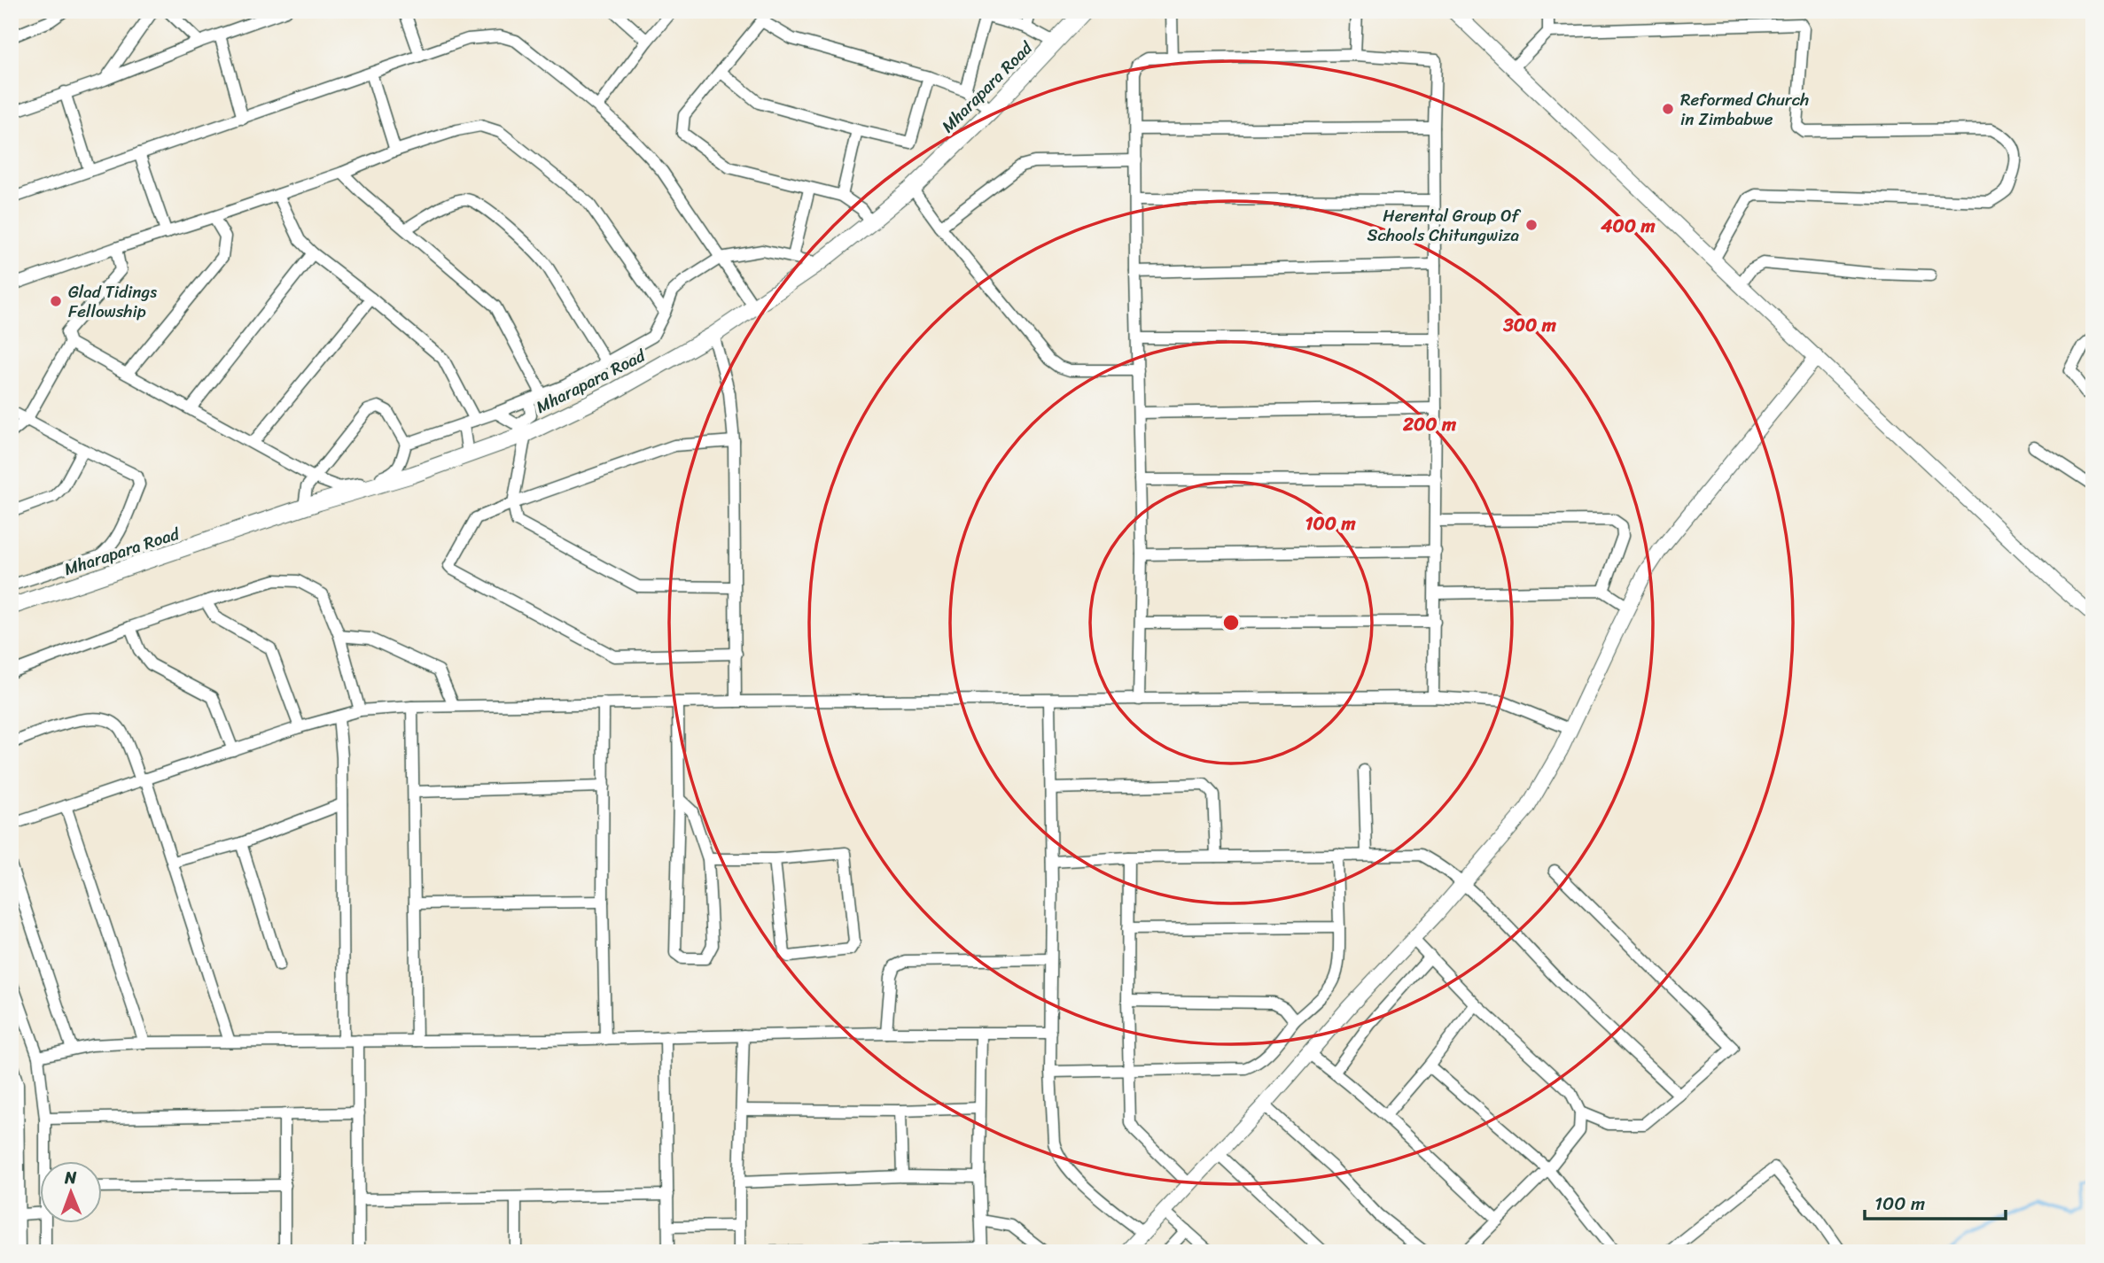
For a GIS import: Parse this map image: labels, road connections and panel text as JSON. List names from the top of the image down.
{
  "streets": {
    "main road": ["Mharapara Road"]
  },
  "places": ["Reformed Church in Zimbabwe", "Herental Group Of Schools Chitungwiza", "Glad Tidings Fellowship"],
  "scale_bar": "100 m",
  "north": "top",
  "rings": [
    "400 m",
    "300 m",
    "200 m",
    "100 m"
  ]
}
